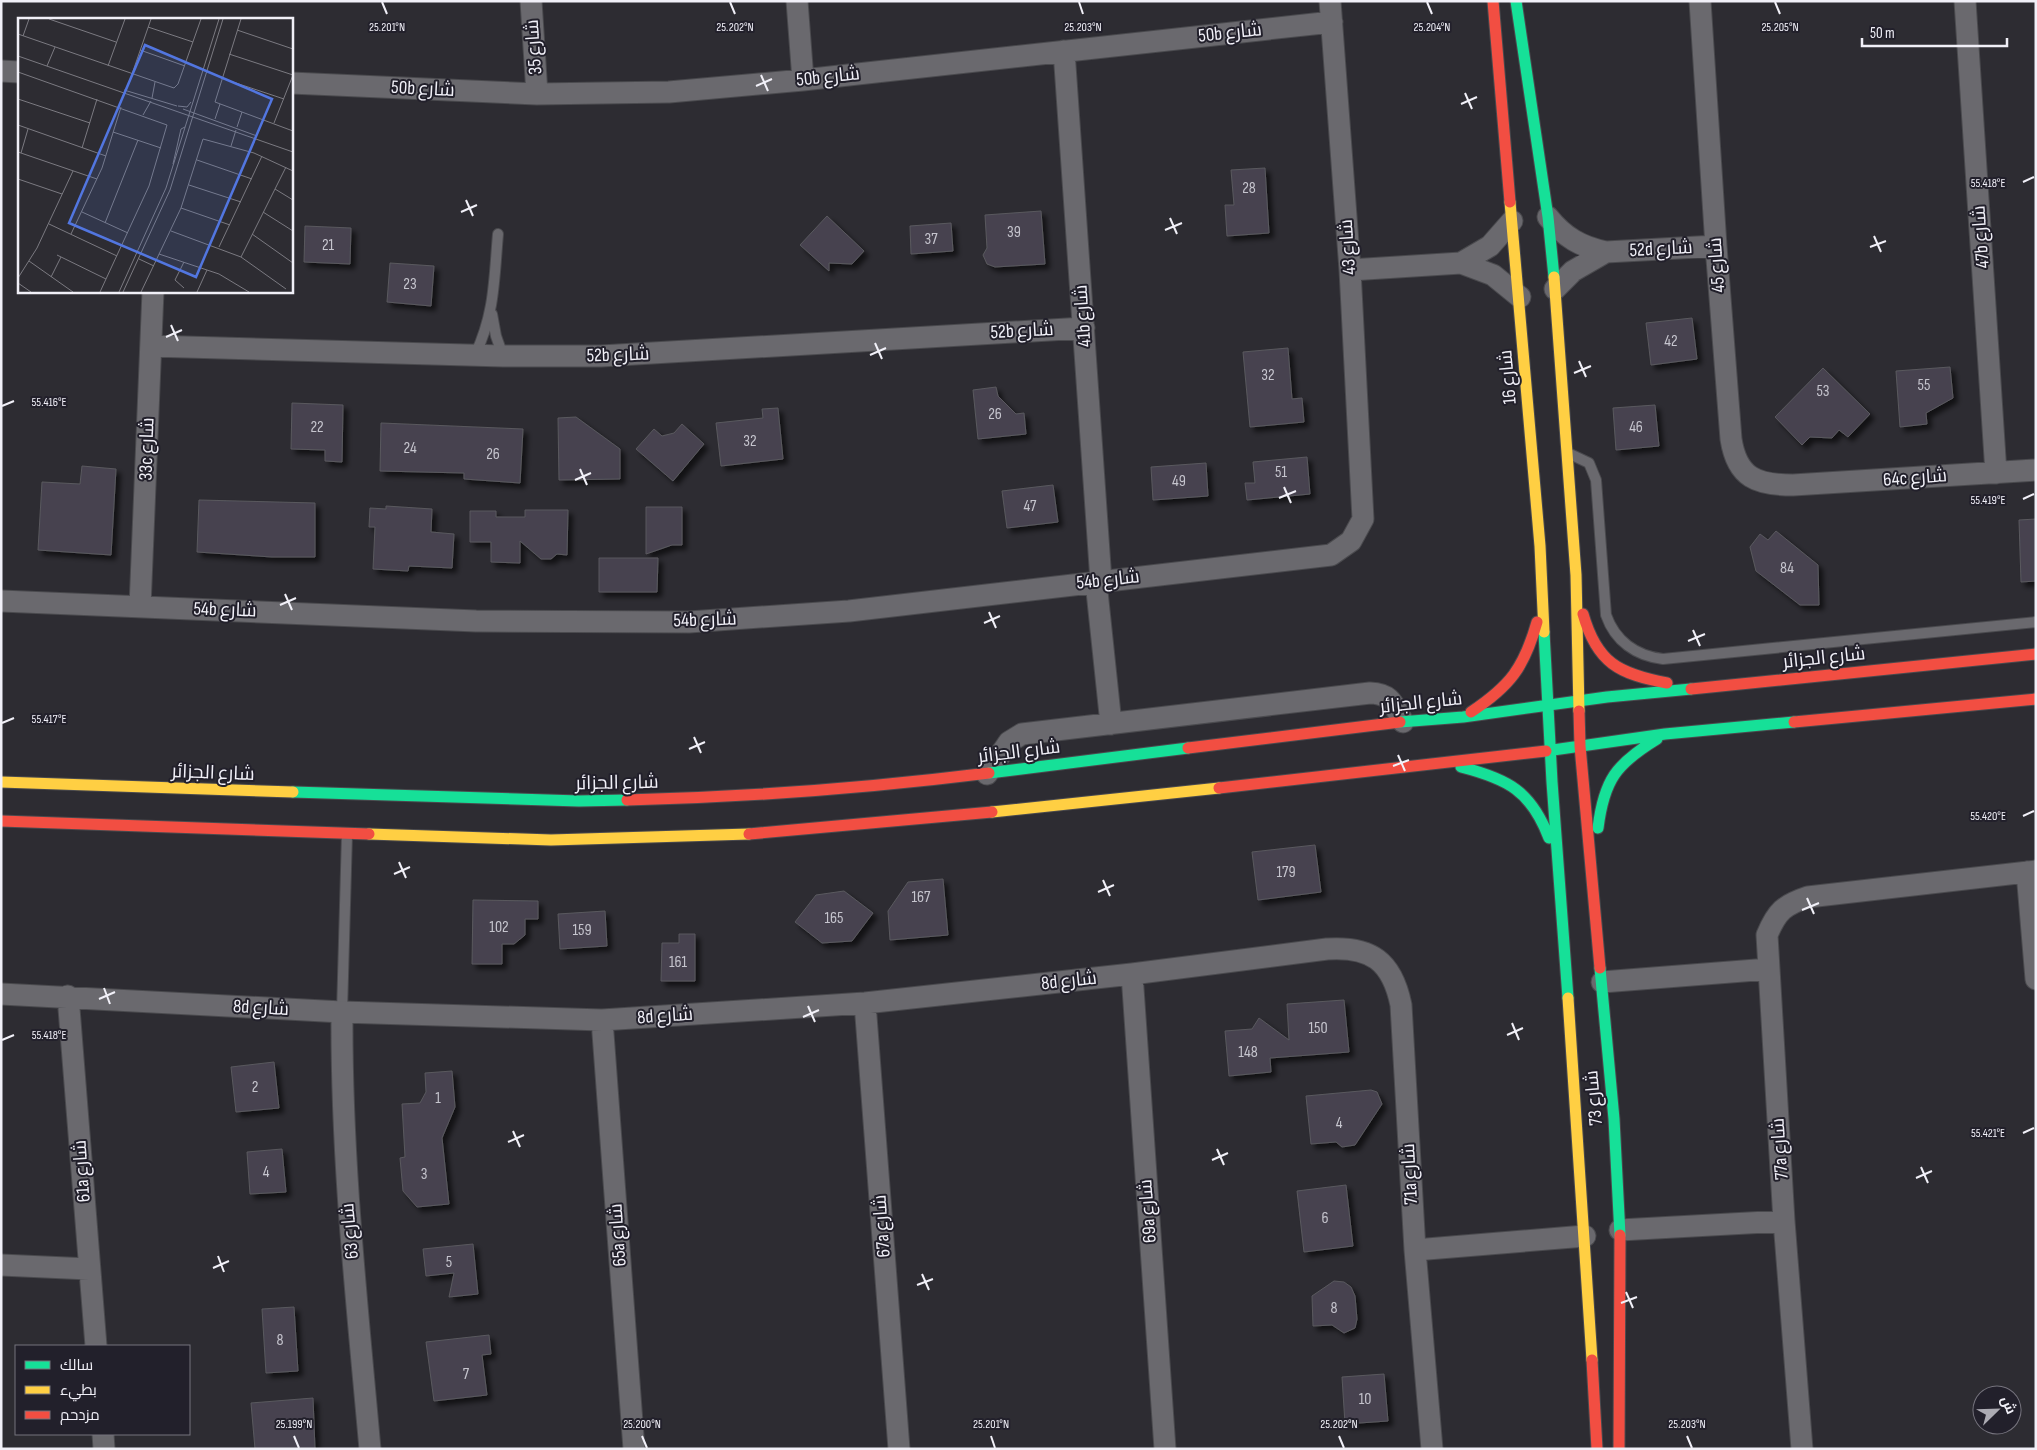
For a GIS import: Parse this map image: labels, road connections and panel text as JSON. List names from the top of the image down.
{
  "streets": {
    "main road": ["شارع 16", "شارع الجزائر", "شارع 73"],
    "street": [
      "50b شارع",
      "شارع 35",
      "47b شارع",
      "شارع 43",
      "52d شارع",
      "شارع 45",
      "41b شارع",
      "52b شارع",
      "33c شارع",
      "64c شارع",
      "54b شارع",
      "8d شارع",
      "77a شارع",
      "61a شارع",
      "71a شارع",
      "69a شارع",
      "67a شارع",
      "شارع 63",
      "65a شارع"
    ]
  },
  "crossings": [
    ["50b شارع", "شارع 35"],
    ["50b شارع", "شارع 43"],
    ["50b شارع", "41b شارع"],
    ["47b شارع", "64c شارع"],
    ["شارع 43", "54b شارع"],
    ["52d شارع", "شارع 45"],
    ["شارع 45", "64c شارع"],
    ["41b شارع", "52b شارع"],
    ["41b شارع", "54b شارع"],
    ["52b شارع", "33c شارع"],
    ["شارع 16", "شارع الجزائر"],
    ["شارع 16", "شارع 73"],
    ["33c شارع", "54b شارع"],
    ["8d شارع", "61a شارع"],
    ["8d شارع", "71a شارع"],
    ["8d شارع", "69a شارع"],
    ["8d شارع", "67a شارع"],
    ["8d شارع", "شارع 63"],
    ["8d شارع", "65a شارع"]
  ],
  "house_numbers": [
    "28",
    "39",
    "37",
    "21",
    "23",
    "42",
    "32",
    "55",
    "53",
    "26",
    "22",
    "46",
    "32",
    "24",
    "26",
    "51",
    "49",
    "47",
    "84",
    "179",
    "167",
    "165",
    "102",
    "159",
    "161",
    "150",
    "148",
    "2",
    "1",
    "4",
    "4",
    "3",
    "6",
    "5",
    "8",
    "8",
    "7",
    "10"
  ],
  "legend": ["سالك", "بطيء", "مزدحم"],
  "scale_bar": "50 m",
  "north": "top right",
  "coordinates": [
    "25.201°N",
    "25.202°N",
    "25.203°N",
    "25.204°N",
    "25.205°N",
    "55.418°E",
    "55.416°E",
    "55.419°E",
    "55.417°E",
    "55.420°E",
    "55.421°E",
    "25.199°N",
    "25.200°N"
  ]
}
